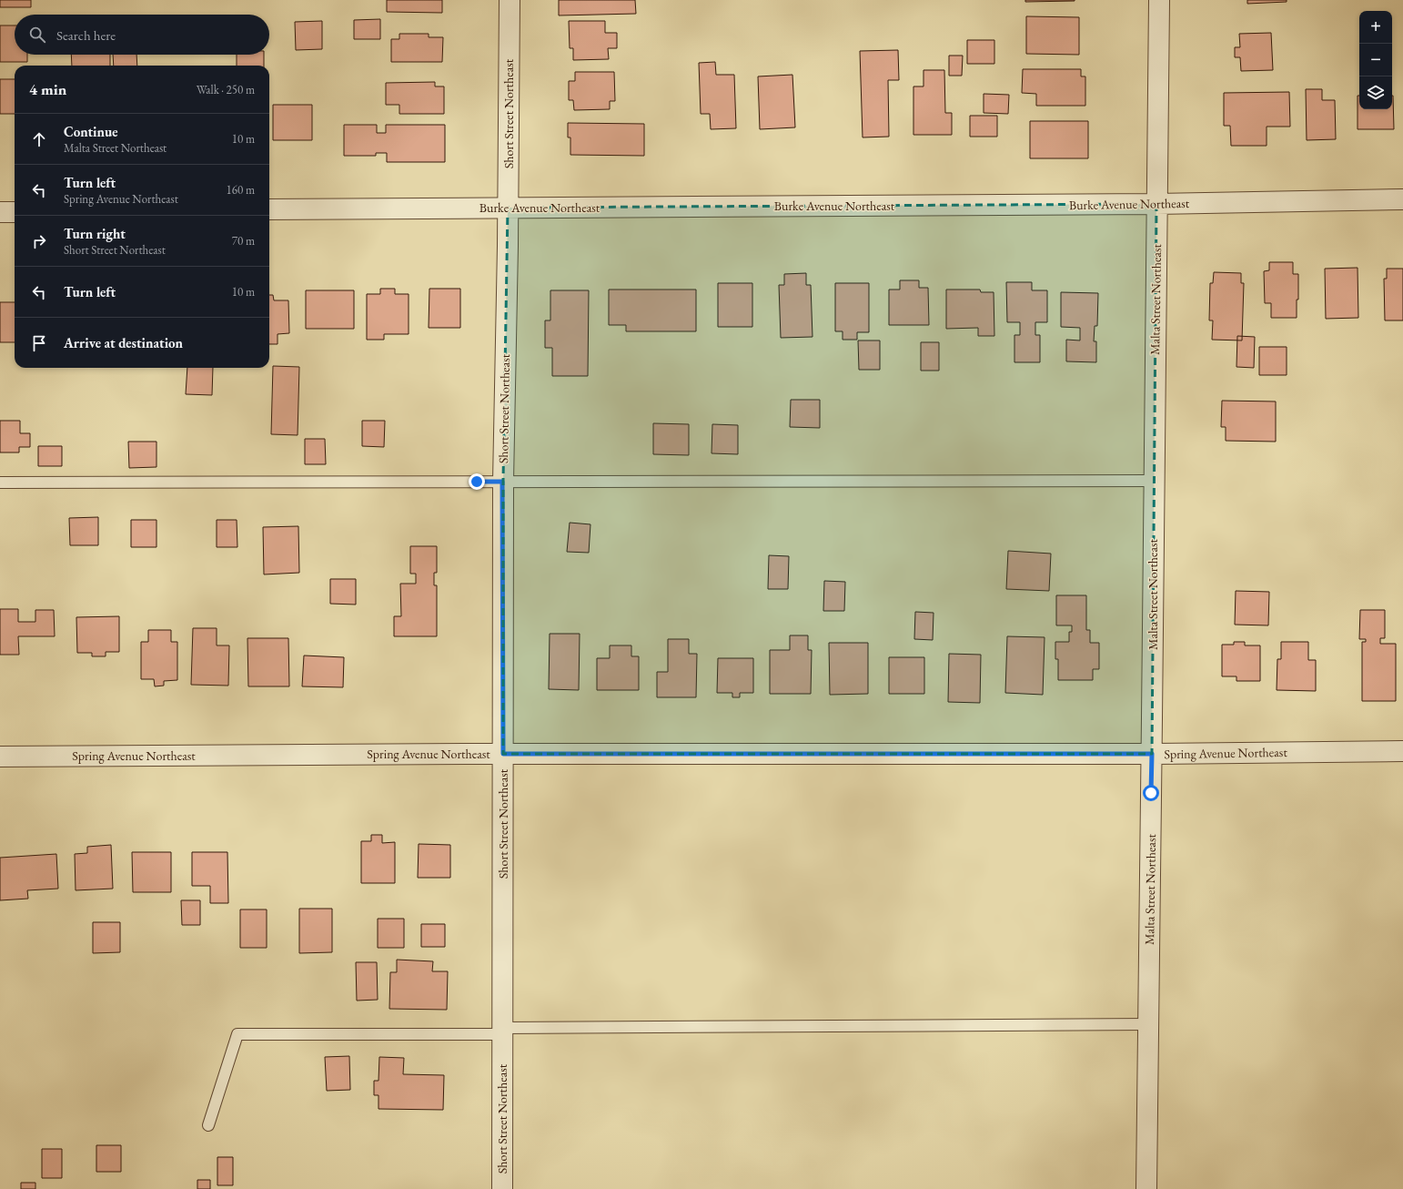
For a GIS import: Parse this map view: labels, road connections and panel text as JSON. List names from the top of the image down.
{
  "streets": {
    "street": [
      "Short Street Northeast",
      "Burke Avenue Northeast",
      "Malta Street Northeast",
      "Spring Avenue Northeast"
    ]
  },
  "crossings": [
    ["Short Street Northeast", "Burke Avenue Northeast"],
    ["Short Street Northeast", "Spring Avenue Northeast"],
    ["Burke Avenue Northeast", "Malta Street Northeast"],
    ["Malta Street Northeast", "Spring Avenue Northeast"]
  ],
  "page": {
    "map_buttons": ["+", "−"],
    "search": "Search here",
    "heading": ["4 min", "Walk · 250 m"],
    "list": [
      ["Continue", "Malta Street Northeast", "10 m"],
      ["Turn left", "Spring Avenue Northeast", "160 m"],
      ["Turn right", "Short Street Northeast", "70 m"],
      ["Turn left", "10 m"],
      "Arrive at destination"
    ]
  }
}
